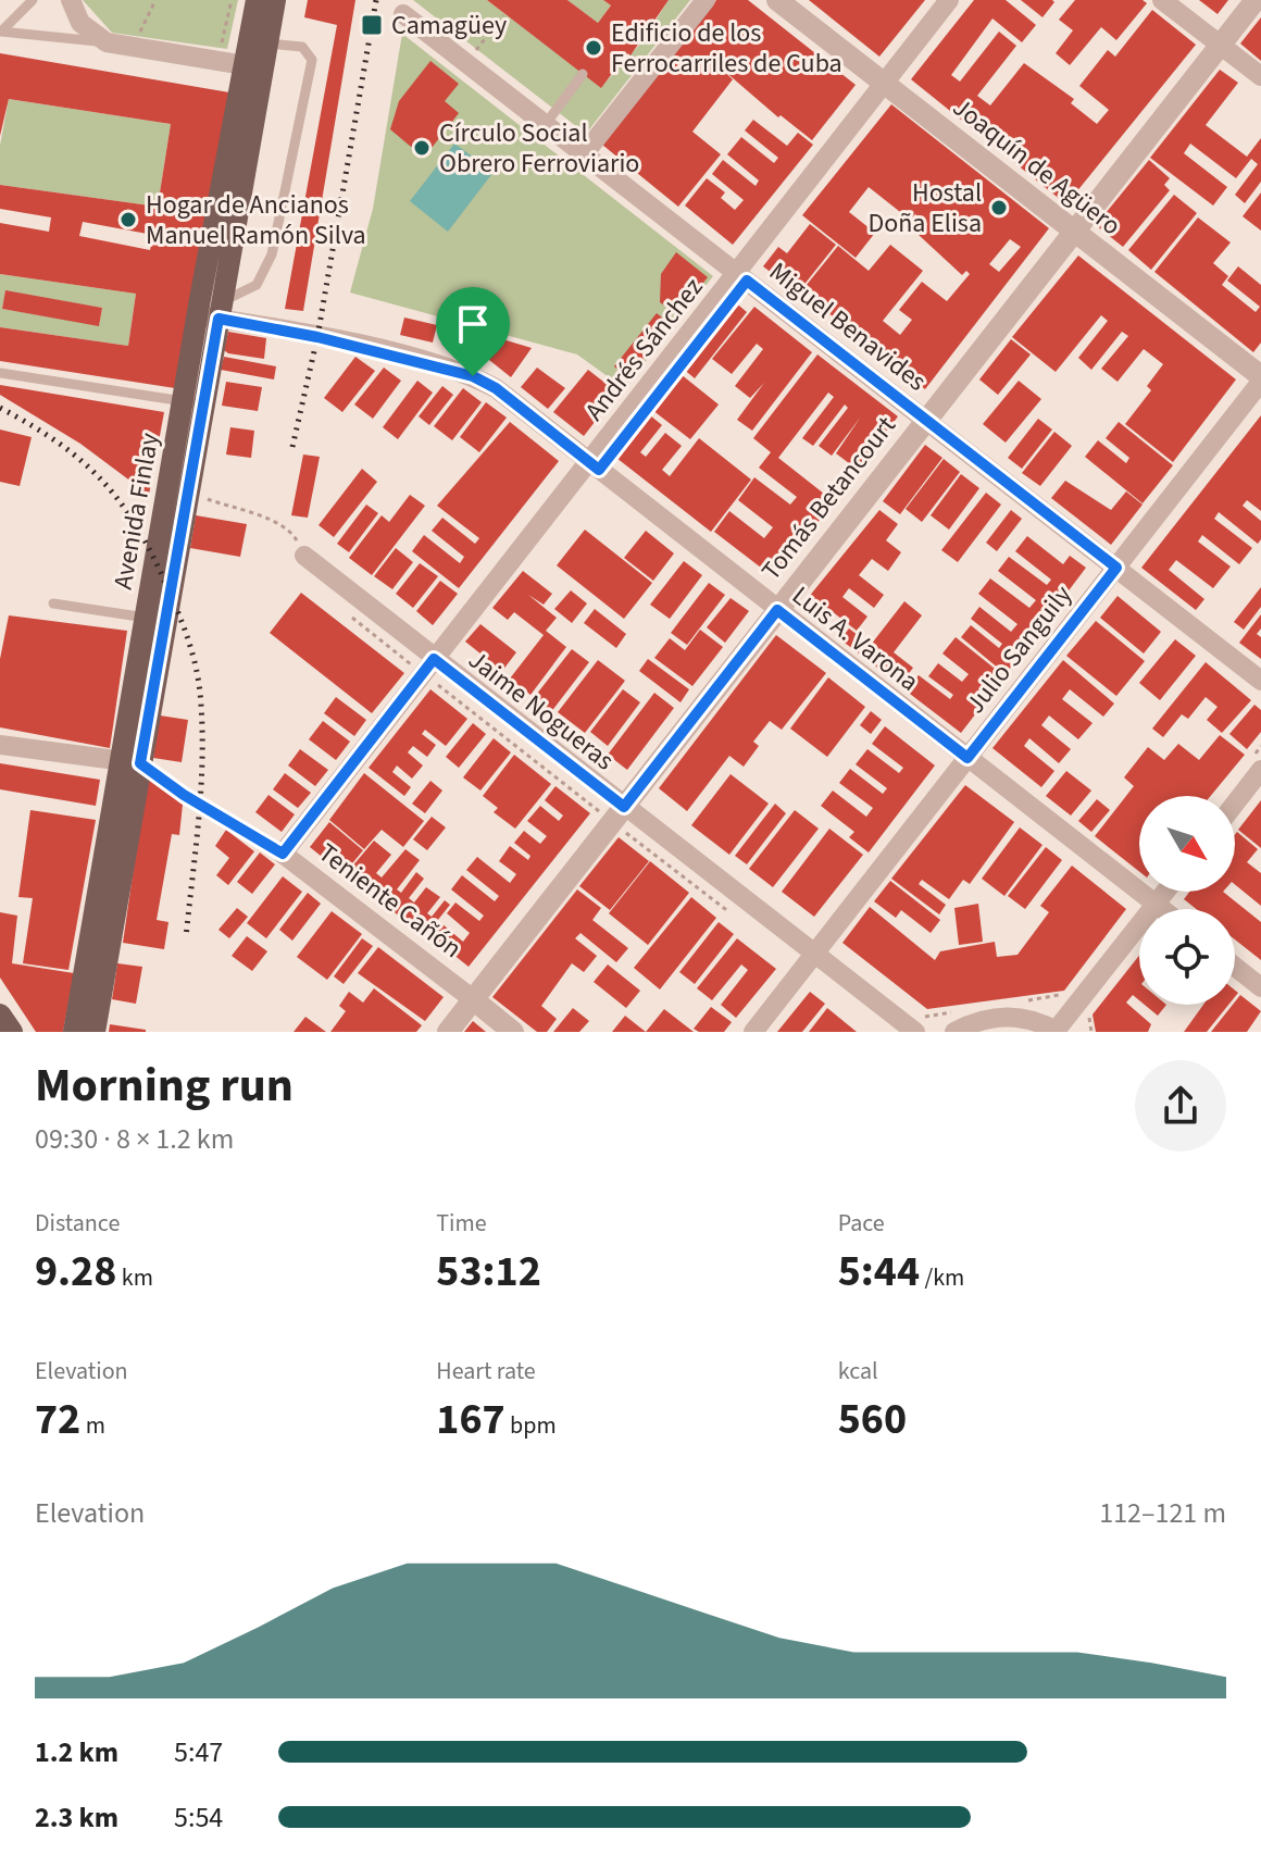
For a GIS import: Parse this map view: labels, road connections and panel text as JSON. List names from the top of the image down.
{
  "streets": {
    "main road": ["Avenida Finlay"],
    "street": [
      "Joaquín de Agüero",
      "Miguel Benavides",
      "Andrés Sánchez",
      "Tomás Betancourt",
      "Luis A. Varona",
      "Julio Sanguily",
      "Jaime Nogueras",
      "Teniente Cañón"
    ]
  },
  "crossings": [
    ["Joaquín de Agüero", "Andrés Sánchez"],
    ["Joaquín de Agüero", "Tomás Betancourt"],
    ["Joaquín de Agüero", "Julio Sanguily"],
    ["Miguel Benavides", "Andrés Sánchez"],
    ["Miguel Benavides", "Tomás Betancourt"],
    ["Miguel Benavides", "Julio Sanguily"],
    ["Andrés Sánchez", "Luis A. Varona"],
    ["Andrés Sánchez", "Jaime Nogueras"],
    ["Andrés Sánchez", "Teniente Cañón"],
    ["Tomás Betancourt", "Luis A. Varona"],
    ["Tomás Betancourt", "Jaime Nogueras"],
    ["Tomás Betancourt", "Teniente Cañón"],
    ["Avenida Finlay", "Luis A. Varona"],
    ["Avenida Finlay", "Teniente Cañón"],
    ["Luis A. Varona", "Julio Sanguily"],
    ["Julio Sanguily", "Jaime Nogueras"]
  ],
  "places": {
    "transit": ["Camagüey"],
    "other": [
      "Edificio de los Ferrocarriles de Cuba",
      "Círculo Social Obrero Ferroviario",
      "Hostal Doña Elisa",
      "Hogar de Ancianos Manuel Ramón Silva"
    ]
  },
  "north": "bottom right",
  "page": {
    "heading": ["Morning run", "09:30 · 8 × 1.2 km"],
    "stats": [
      ["Distance", "9.28 km"],
      ["Time", "53:12"],
      ["Pace", "5:44 /km"],
      ["Elevation", "72 m"],
      ["Heart rate", "167 bpm"],
      ["kcal", "560"]
    ],
    "chart": ["Elevation", "112–121 m"],
    "list": [
      {
        "name": "1.2 km",
        "note": "5:47"
      },
      {
        "name": "2.3 km",
        "note": "5:54"
      }
    ]
  }
}
